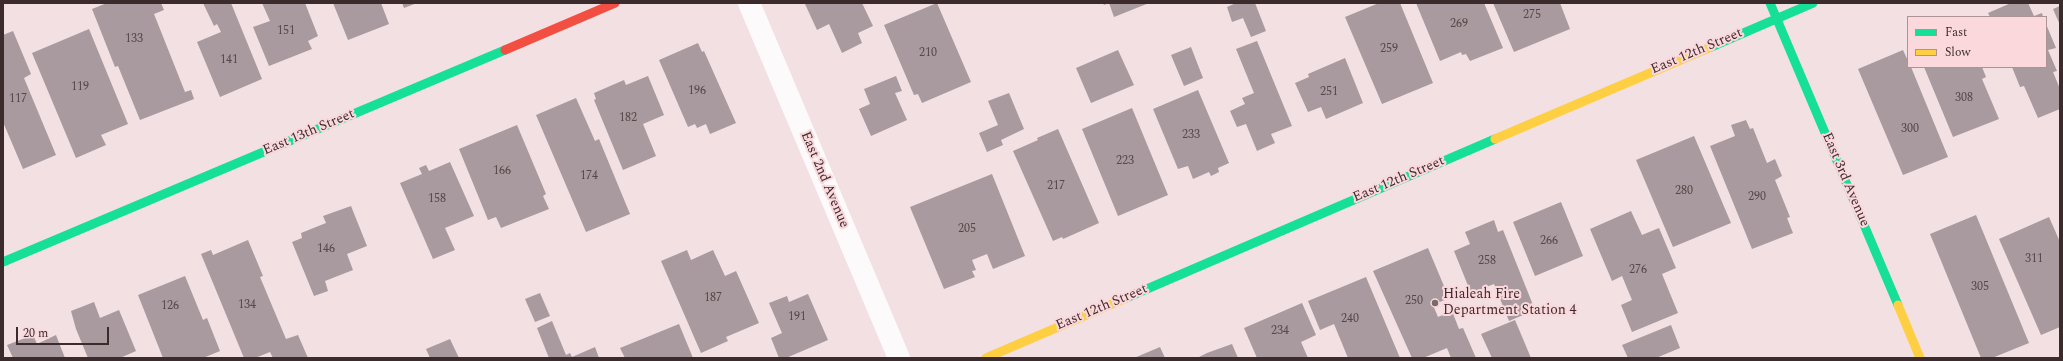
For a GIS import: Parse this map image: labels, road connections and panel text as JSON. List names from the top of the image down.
{
  "streets": {
    "street": [
      "East 12th Street",
      "East 13th Street",
      "East 2nd Avenue",
      "East 3rd Avenue"
    ]
  },
  "crossings": [
    ["East 12th Street", "East 3rd Avenue"]
  ],
  "places": ["Hialeah Fire Department Station 4"],
  "house_numbers": [
    "275",
    "269",
    "151",
    "133",
    "259",
    "210",
    "141",
    "119",
    "196",
    "251",
    "308",
    "117",
    "182",
    "300",
    "233",
    "223",
    "166",
    "174",
    "217",
    "280",
    "290",
    "158",
    "205",
    "266",
    "146",
    "311",
    "258",
    "276",
    "305",
    "187",
    "250",
    "134",
    "126",
    "191",
    "240",
    "234"
  ],
  "legend": ["Fast", "Slow"],
  "scale_bar": "20 m"
}
